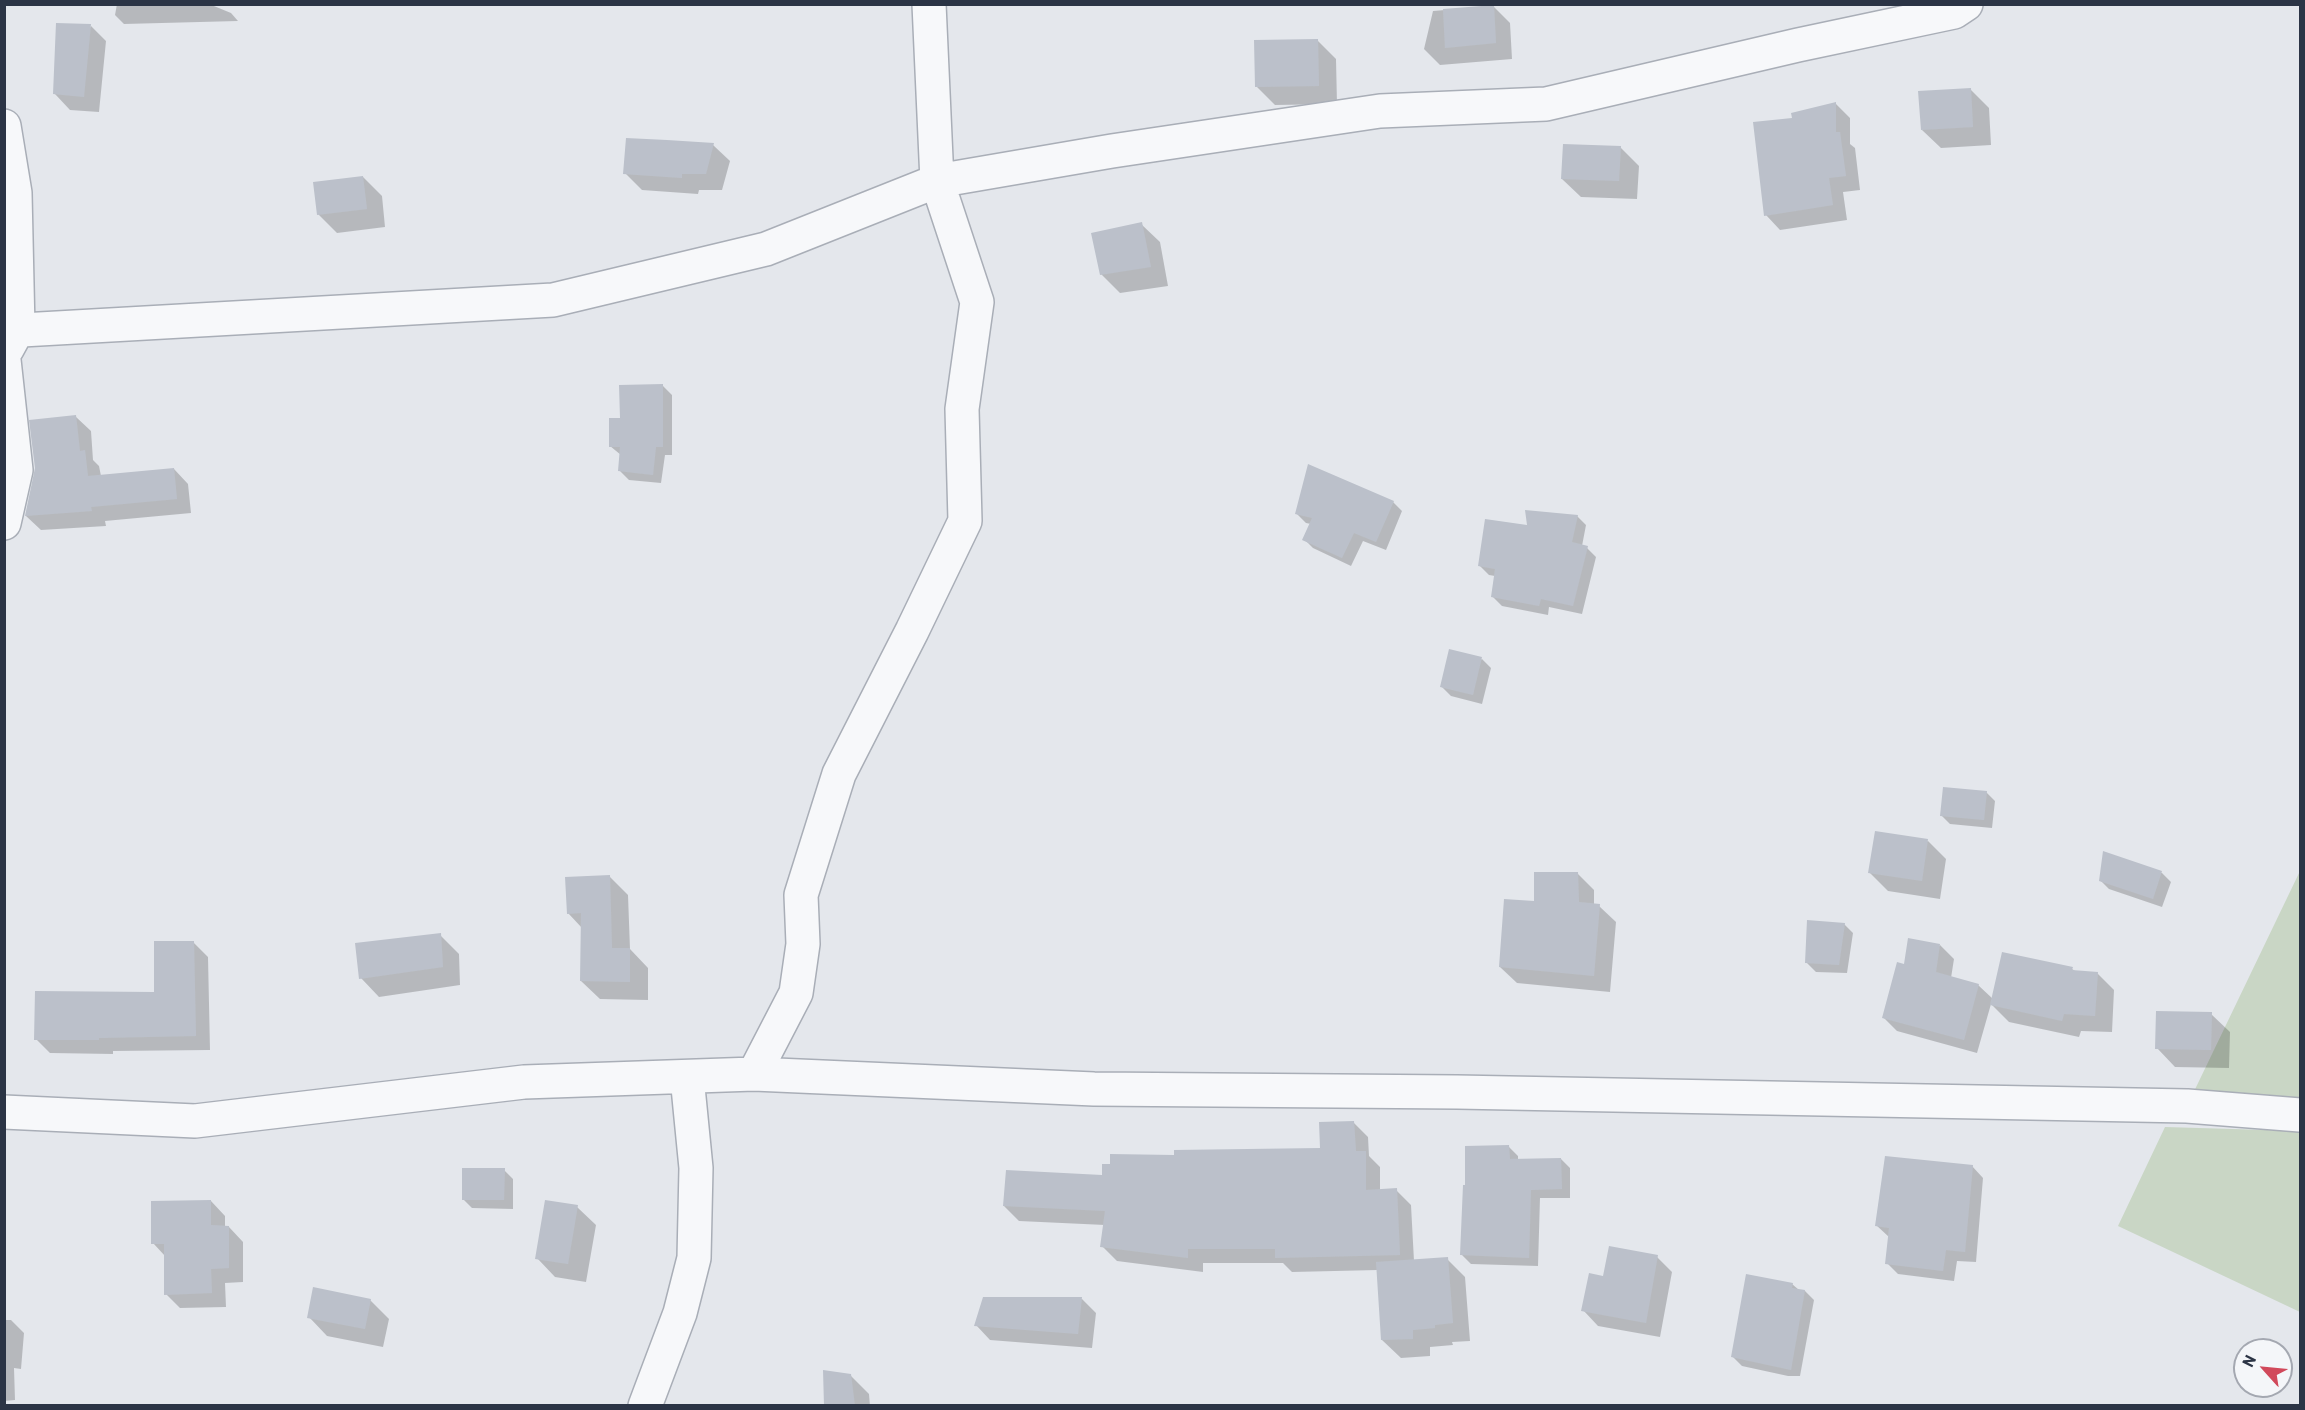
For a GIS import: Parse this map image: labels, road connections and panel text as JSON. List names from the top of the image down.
{
  "north": "top left"
}
